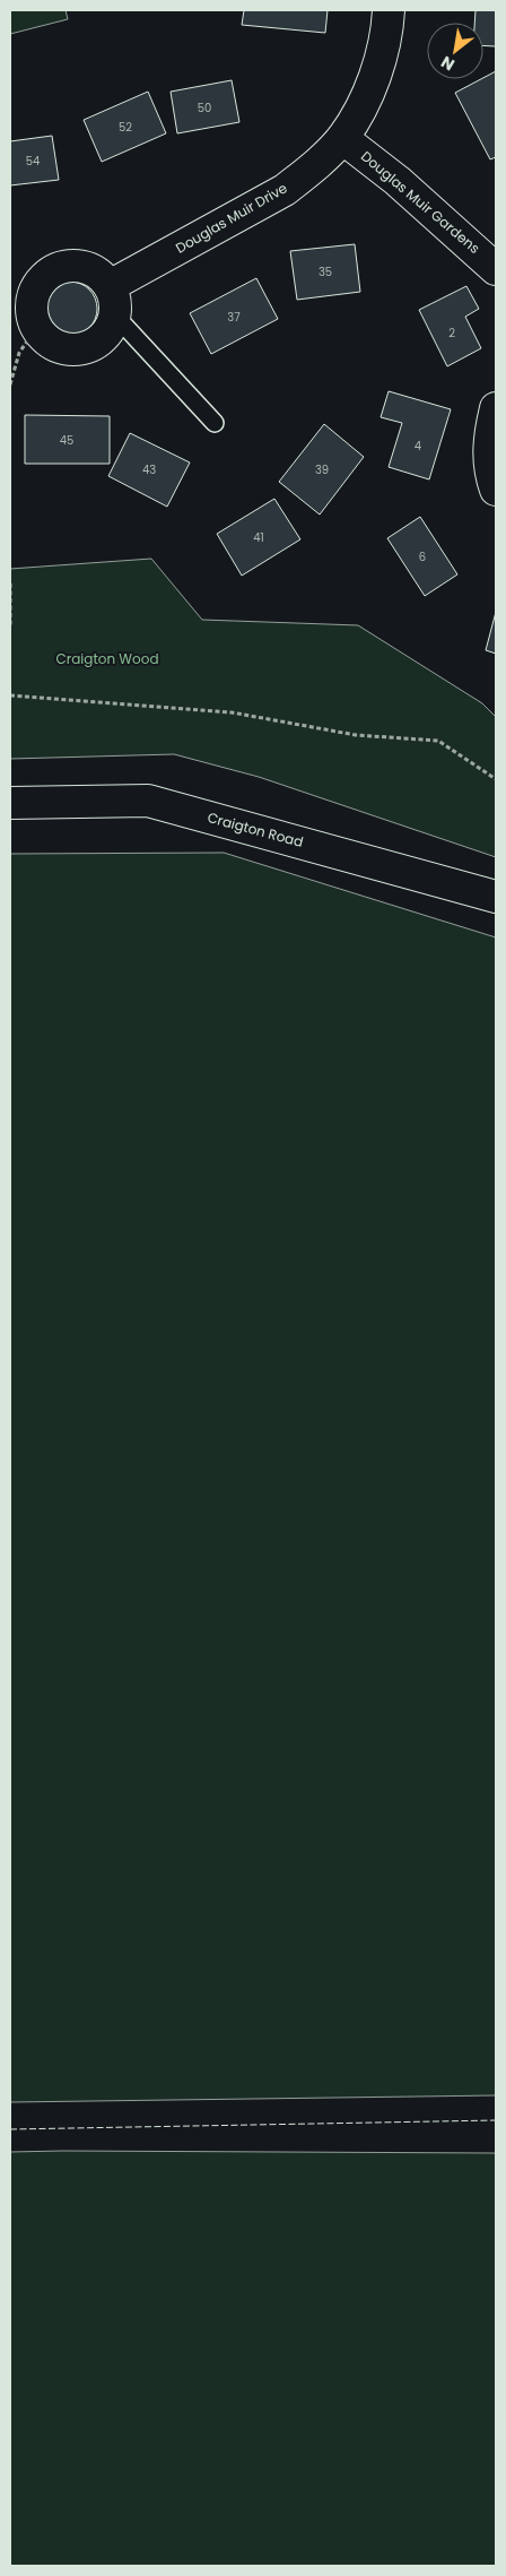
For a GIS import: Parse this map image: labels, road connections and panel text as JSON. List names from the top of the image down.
{
  "streets": {
    "street": ["Douglas Muir Gardens", "Douglas Muir Drive", "Craigton Road"]
  },
  "crossings": [
    ["Douglas Muir Gardens", "Douglas Muir Drive"]
  ],
  "parks": ["Craigton Wood"],
  "house_numbers": [
    "50",
    "52",
    "54",
    "35",
    "37",
    "2",
    "45",
    "4",
    "43",
    "39",
    "41",
    "6"
  ],
  "north": "bottom left"
}
